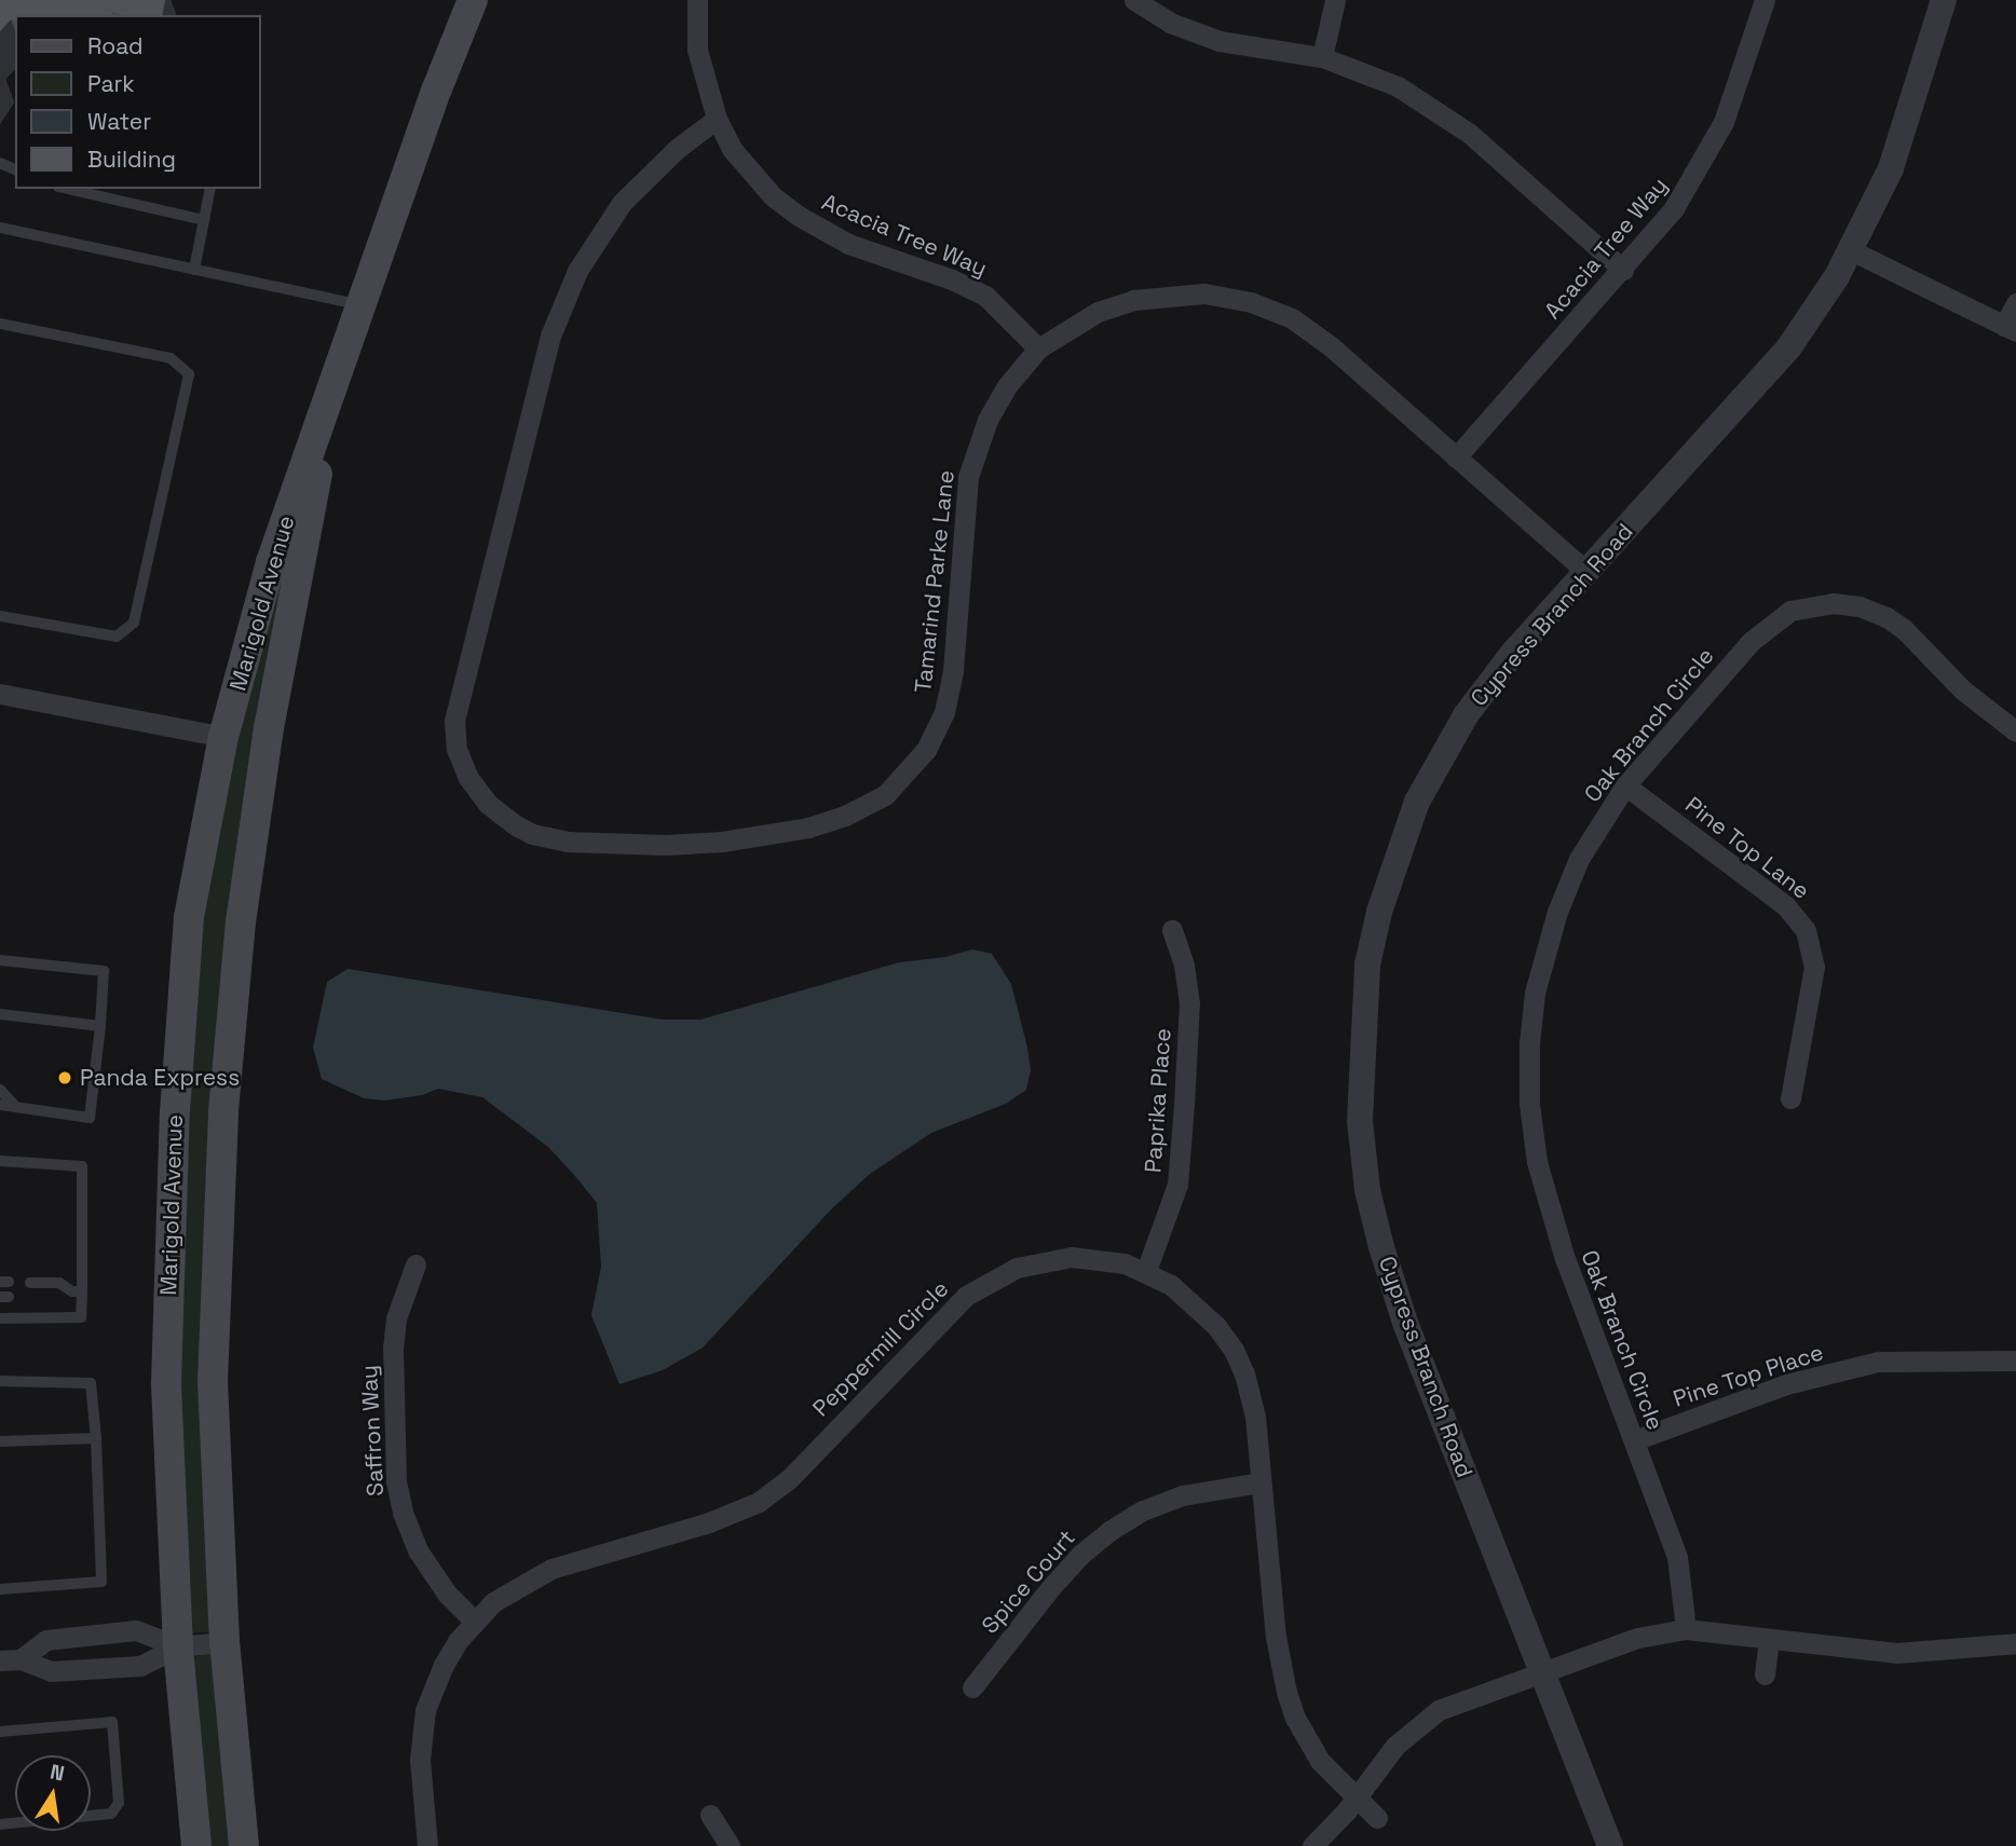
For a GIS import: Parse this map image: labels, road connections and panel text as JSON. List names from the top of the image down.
{
  "streets": {
    "main road": ["Marigold Avenue"],
    "street": [
      "Acacia Tree Way",
      "Tamarind Parke Lane",
      "Cypress Branch Road",
      "Oak Branch Circle",
      "Pine Top Lane",
      "Paprika Place",
      "Peppermill Circle",
      "Pine Top Place",
      "Saffron Way",
      "Spice Court"
    ]
  },
  "crossings": [
    ["Acacia Tree Way", "Tamarind Parke Lane"],
    ["Tamarind Parke Lane", "Cypress Branch Road"],
    ["Oak Branch Circle", "Pine Top Lane"],
    ["Oak Branch Circle", "Pine Top Place"],
    ["Paprika Place", "Peppermill Circle"],
    ["Peppermill Circle", "Saffron Way"],
    ["Peppermill Circle", "Spice Court"]
  ],
  "places": ["Panda Express"],
  "legend": [
    "Road",
    "Park",
    "Water",
    "Building"
  ],
  "north": "top"
}
